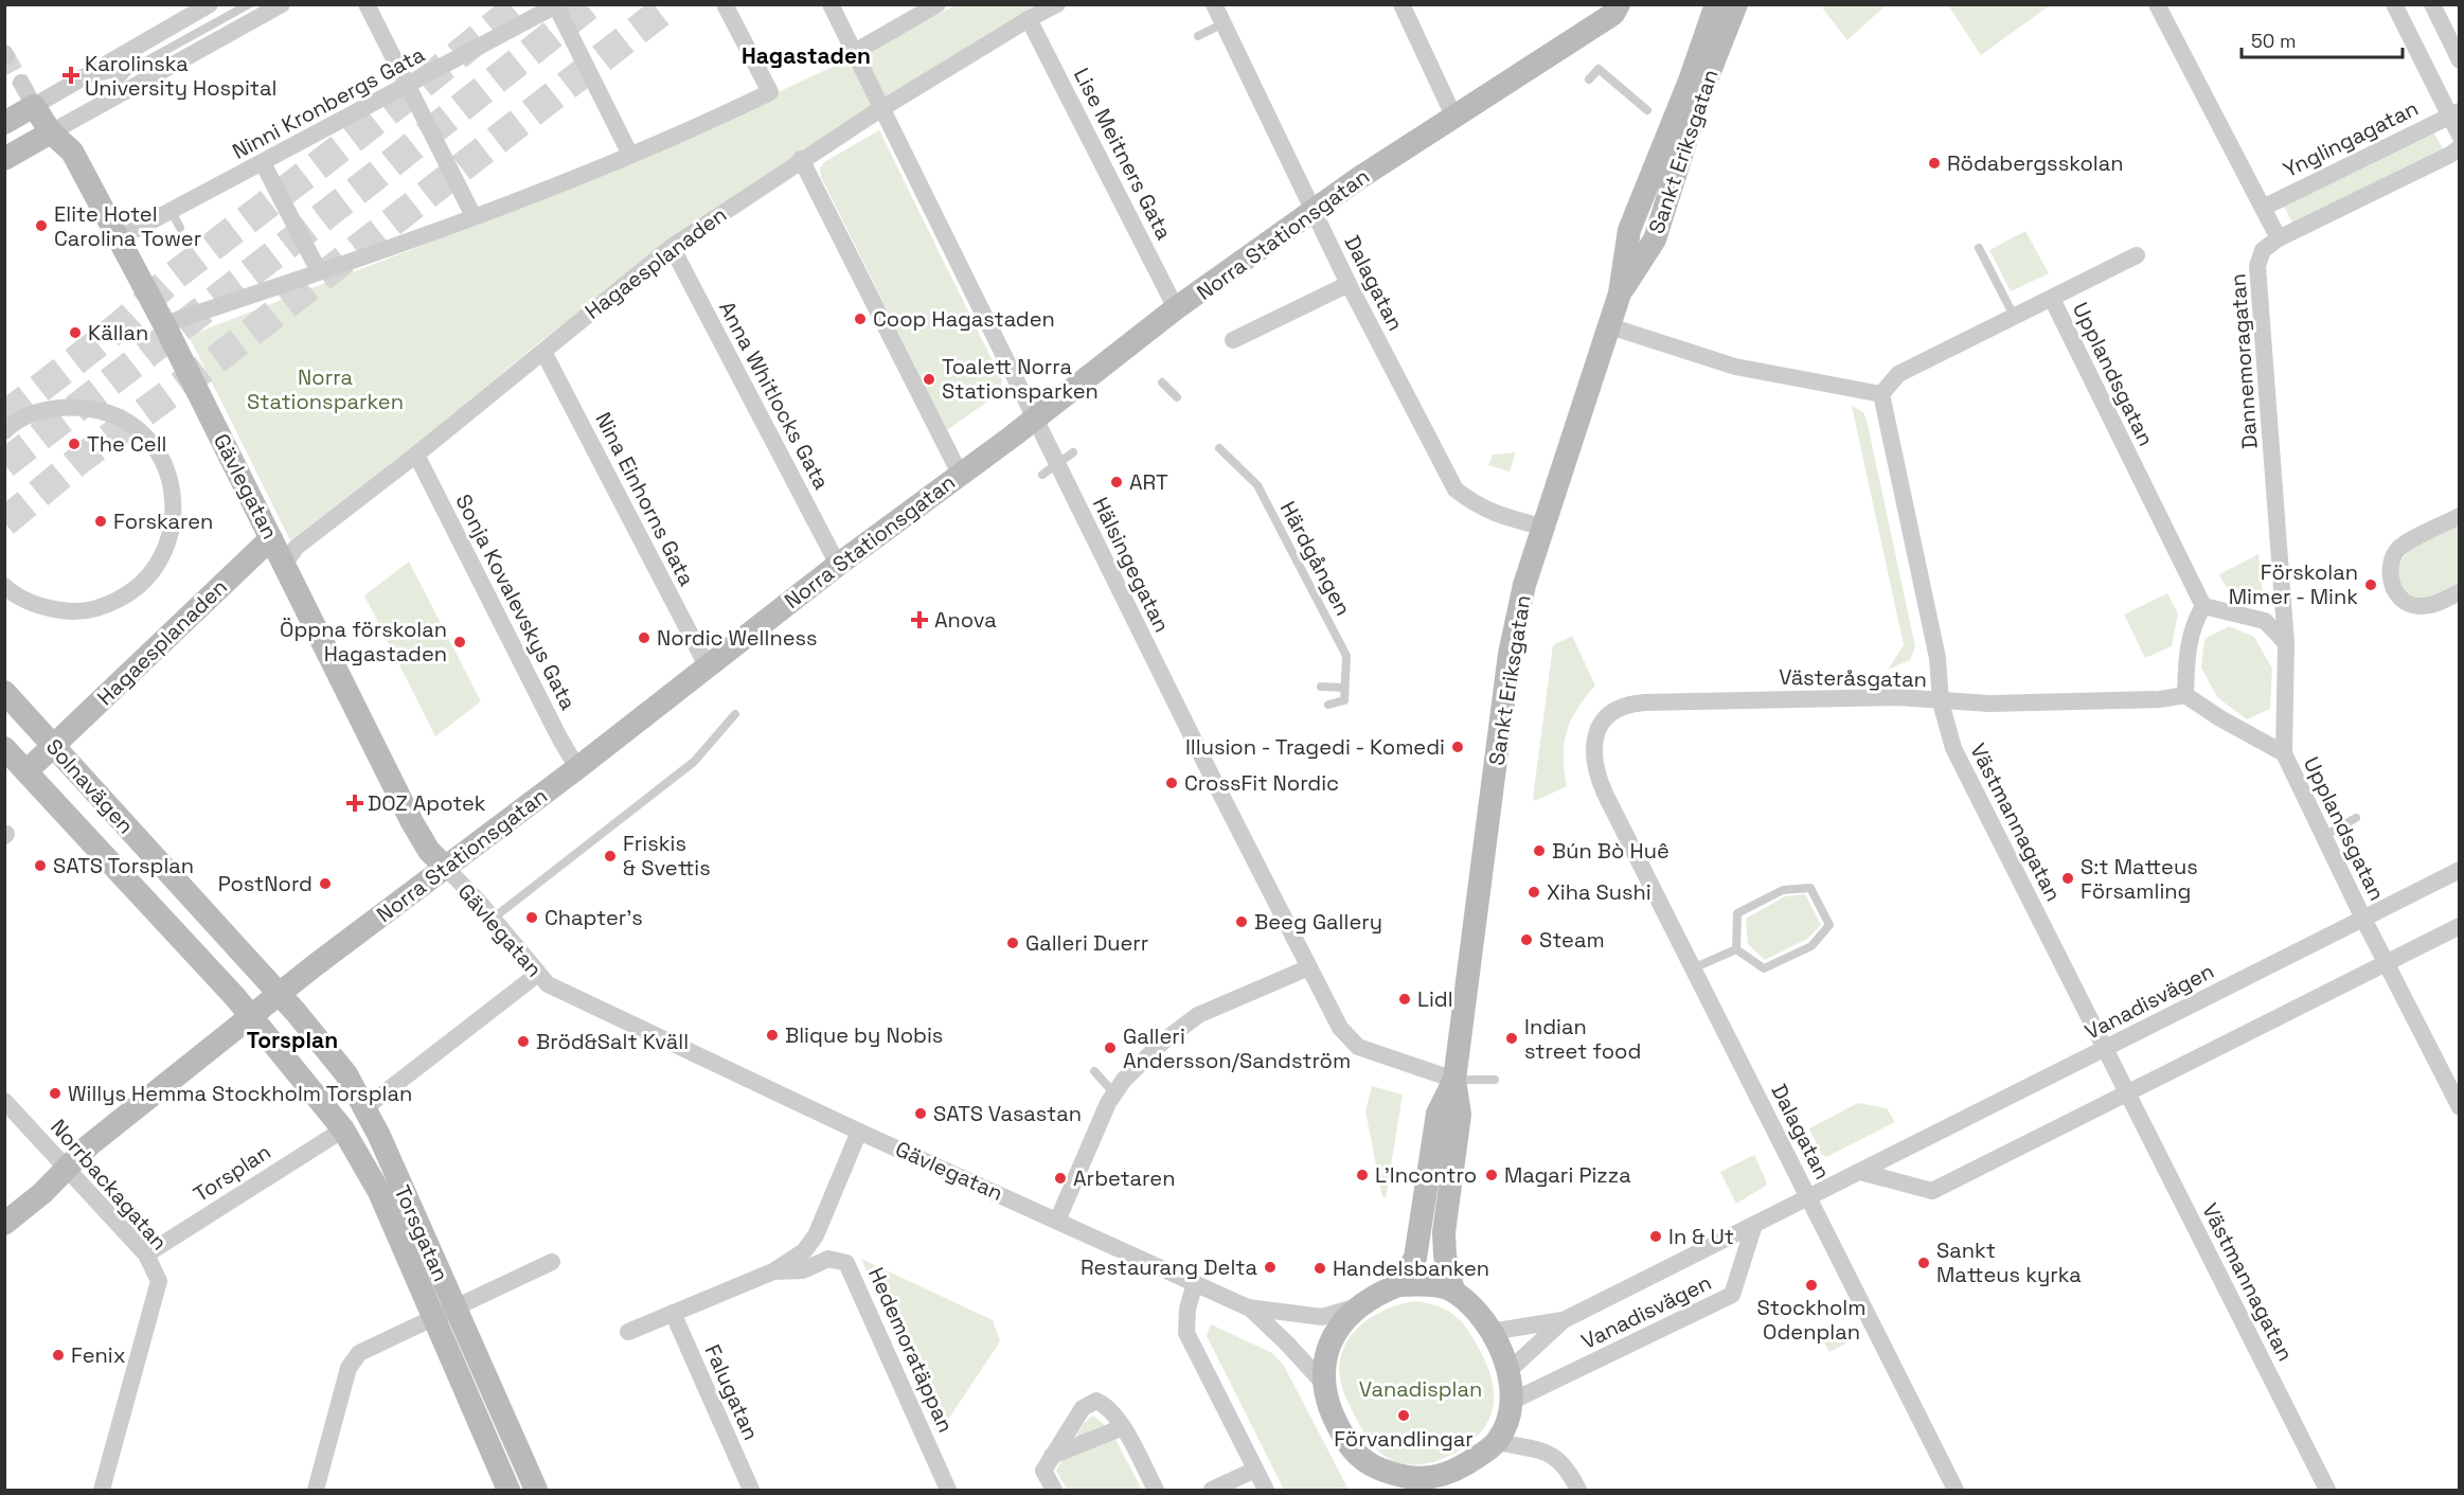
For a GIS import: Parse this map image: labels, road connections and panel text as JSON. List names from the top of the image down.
{
  "streets": {
    "main road": [
      "Sankt Eriksgatan",
      "Norra Stationsgatan",
      "Hagaesplanaden",
      "Gävlegatan",
      "Solnavägen",
      "Torsgatan"
    ],
    "street": [
      "Ninni Kronbergs Gata",
      "Ynglingagatan",
      "Lise Meitners Gata",
      "Dalagatan",
      "Dannemoragatan",
      "Upplandsgatan",
      "Anna Whitlocks Gata",
      "Nina Einhorns Gata",
      "Hälsingegatan",
      "Sonja Kovalevskys Gata",
      "Västeråsgatan",
      "Västmannagatan",
      "Vanadisvägen",
      "Torsplan",
      "Norrbackagatan",
      "Hedemoratäppan",
      "Falugatan"
    ],
    "lane": ["Härdgången"]
  },
  "crossings": [
    ["Ninni Kronbergs Gata", "Gävlegatan"],
    ["Sankt Eriksgatan", "Dalagatan"],
    ["Sankt Eriksgatan", "Gävlegatan"],
    ["Sankt Eriksgatan", "Hälsingegatan"],
    ["Sankt Eriksgatan", "Vanadisvägen"],
    ["Lise Meitners Gata", "Norra Stationsgatan"],
    ["Lise Meitners Gata", "Hagaesplanaden"],
    ["Norra Stationsgatan", "Dalagatan"],
    ["Norra Stationsgatan", "Anna Whitlocks Gata"],
    ["Norra Stationsgatan", "Gävlegatan"],
    ["Norra Stationsgatan", "Nina Einhorns Gata"],
    ["Norra Stationsgatan", "Hälsingegatan"],
    ["Norra Stationsgatan", "Sonja Kovalevskys Gata"],
    ["Norra Stationsgatan", "Solnavägen"],
    ["Norra Stationsgatan", "Norrbackagatan"],
    ["Norra Stationsgatan", "Torsgatan"],
    ["Hagaesplanaden", "Anna Whitlocks Gata"],
    ["Hagaesplanaden", "Gävlegatan"],
    ["Hagaesplanaden", "Nina Einhorns Gata"],
    ["Hagaesplanaden", "Hälsingegatan"],
    ["Hagaesplanaden", "Sonja Kovalevskys Gata"],
    ["Hagaesplanaden", "Solnavägen"],
    ["Dalagatan", "Västeråsgatan"],
    ["Dalagatan", "Vanadisvägen"],
    ["Dannemoragatan", "Upplandsgatan"],
    ["Upplandsgatan", "Västeråsgatan"],
    ["Upplandsgatan", "Västmannagatan"],
    ["Upplandsgatan", "Vanadisvägen"],
    ["Gävlegatan", "Vanadisvägen"],
    ["Västeråsgatan", "Västmannagatan"],
    ["Solnavägen", "Torsgatan"],
    ["Västmannagatan", "Vanadisvägen"],
    ["Torsplan", "Norrbackagatan"],
    ["Torsplan", "Torsgatan"]
  ],
  "districts": ["Hagastaden", "Torsplan"],
  "parks": ["Norra Stationsparken", "Vanadisplan"],
  "places": {
    "health": ["Karolinska University Hospital", "Anova", "DOZ Apotek"],
    "other": [
      "Rödabergsskolan",
      "Elite Hotel Carolina Tower",
      "Coop Hagastaden",
      "Källan",
      "Toalett Norra Stationsparken",
      "The Cell",
      "ART",
      "Forskaren",
      "Förskolan Mimer - Mink",
      "Nordic Wellness",
      "Öppna förskolan Hagastaden",
      "Illusion - Tragedi - Komedi",
      "CrossFit Nordic",
      "Bún Bò Huê",
      "Friskis & Svettis",
      "SATS Torsplan",
      "S:t Matteus Församling",
      "PostNord",
      "Xiha Sushi",
      "Chapter's",
      "Beeg Gallery",
      "Steam",
      "Galleri Duerr",
      "Lidl",
      "Blique by Nobis",
      "Indian street food",
      "Bröd&Salt Kväll",
      "Galleri Andersson/Sandström",
      "Willys Hemma Stockholm Torsplan",
      "SATS Vasastan",
      "L'Incontro",
      "Magari Pizza",
      "Arbetaren",
      "In & Ut",
      "Sankt Matteus kyrka",
      "Restaurang Delta",
      "Handelsbanken",
      "Stockholm Odenplan",
      "Fenix",
      "Förvandlingar"
    ]
  },
  "scale_bar": "50 m"
}
